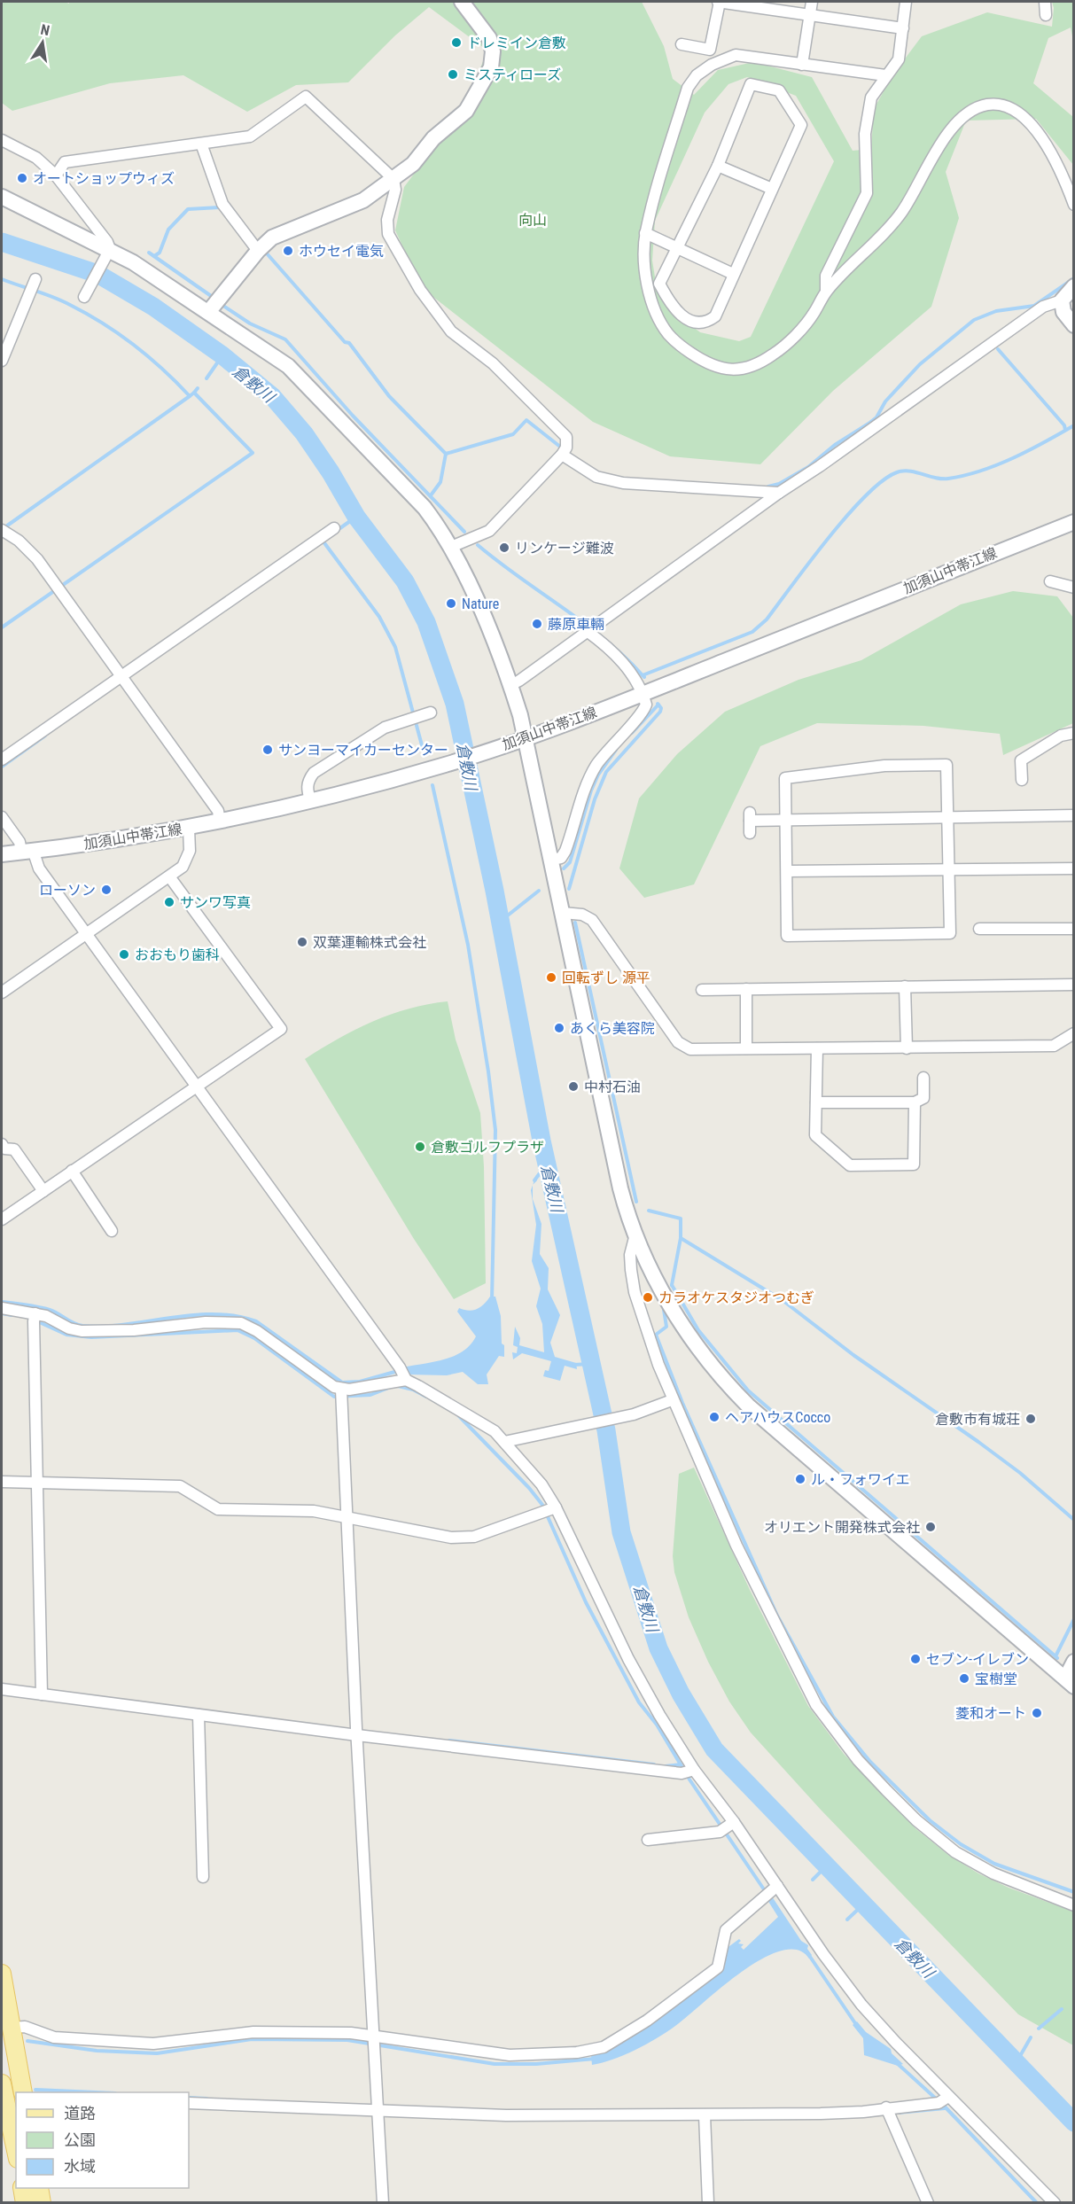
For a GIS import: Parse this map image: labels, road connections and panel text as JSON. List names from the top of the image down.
{
  "streets": {
    "street": ["加須山中帯江線"]
  },
  "water": ["倉敷川"],
  "parks": ["向山"],
  "places": [
    "ドレミイン倉敷",
    "ミスティローズ",
    "オートショップウィズ",
    "ホウセイ電気",
    "リンケージ難波",
    "Nature",
    "藤原車輛",
    "サンヨーマイカーセンター",
    "ローソン",
    "サンワ写真",
    "双葉運輸株式会社",
    "おおもり歯科",
    "回転ずし 源平",
    "あくら美容院",
    "中村石油",
    "倉敷ゴルフプラザ",
    "カラオケスタジオつむぎ",
    "ヘアハウスCocco",
    "倉敷市有城荘",
    "ル・フォワイエ",
    "オリエント開発株式会社",
    "セブン-イレブン",
    "宝樹堂",
    "菱和オート"
  ],
  "legend": ["道路", "公園", "水域"],
  "north": "top"
}
